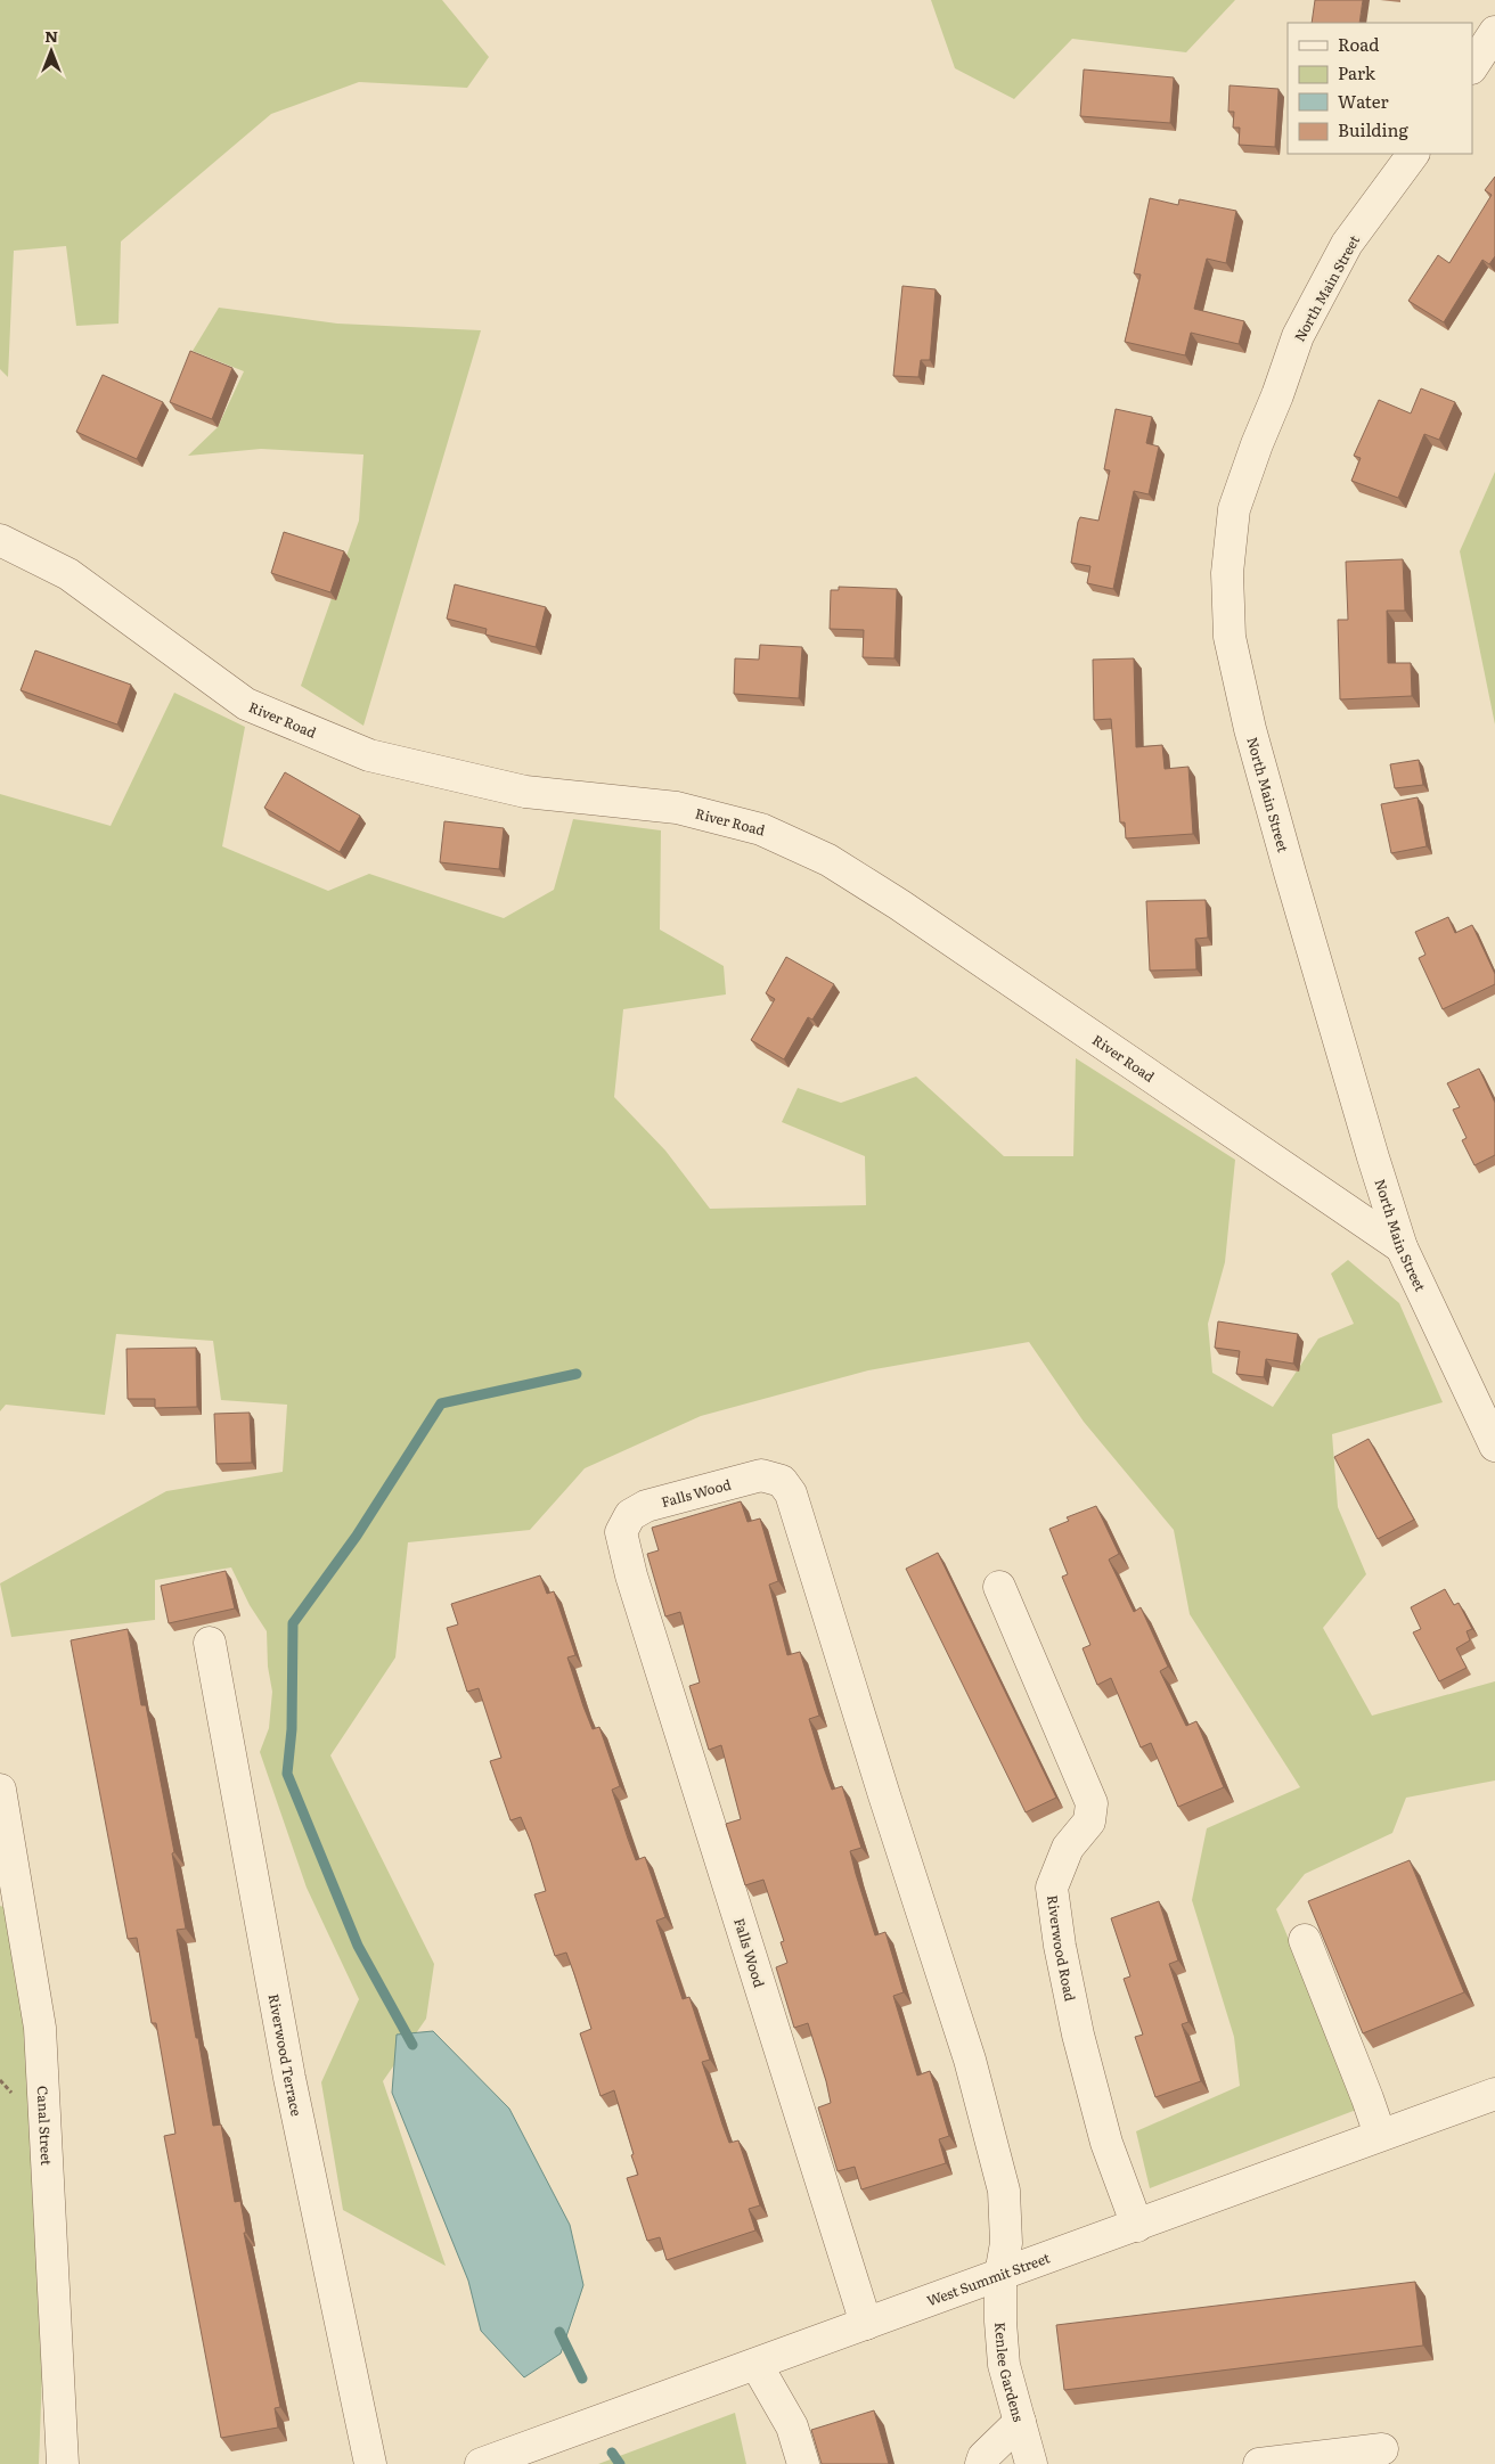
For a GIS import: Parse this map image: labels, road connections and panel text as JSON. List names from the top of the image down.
{
  "streets": {
    "street": [
      "North Main Street",
      "River Road",
      "Falls Wood",
      "Riverwood Road",
      "Riverwood Terrace",
      "Canal Street",
      "West Summit Street",
      "Kenlee Gardens"
    ]
  },
  "crossings": [
    ["North Main Street", "River Road"],
    ["Falls Wood", "West Summit Street"],
    ["Falls Wood", "Kenlee Gardens"],
    ["Riverwood Road", "West Summit Street"],
    ["West Summit Street", "Kenlee Gardens"]
  ],
  "legend": [
    "Road",
    "Park",
    "Water",
    "Building"
  ],
  "north": "top"
}
